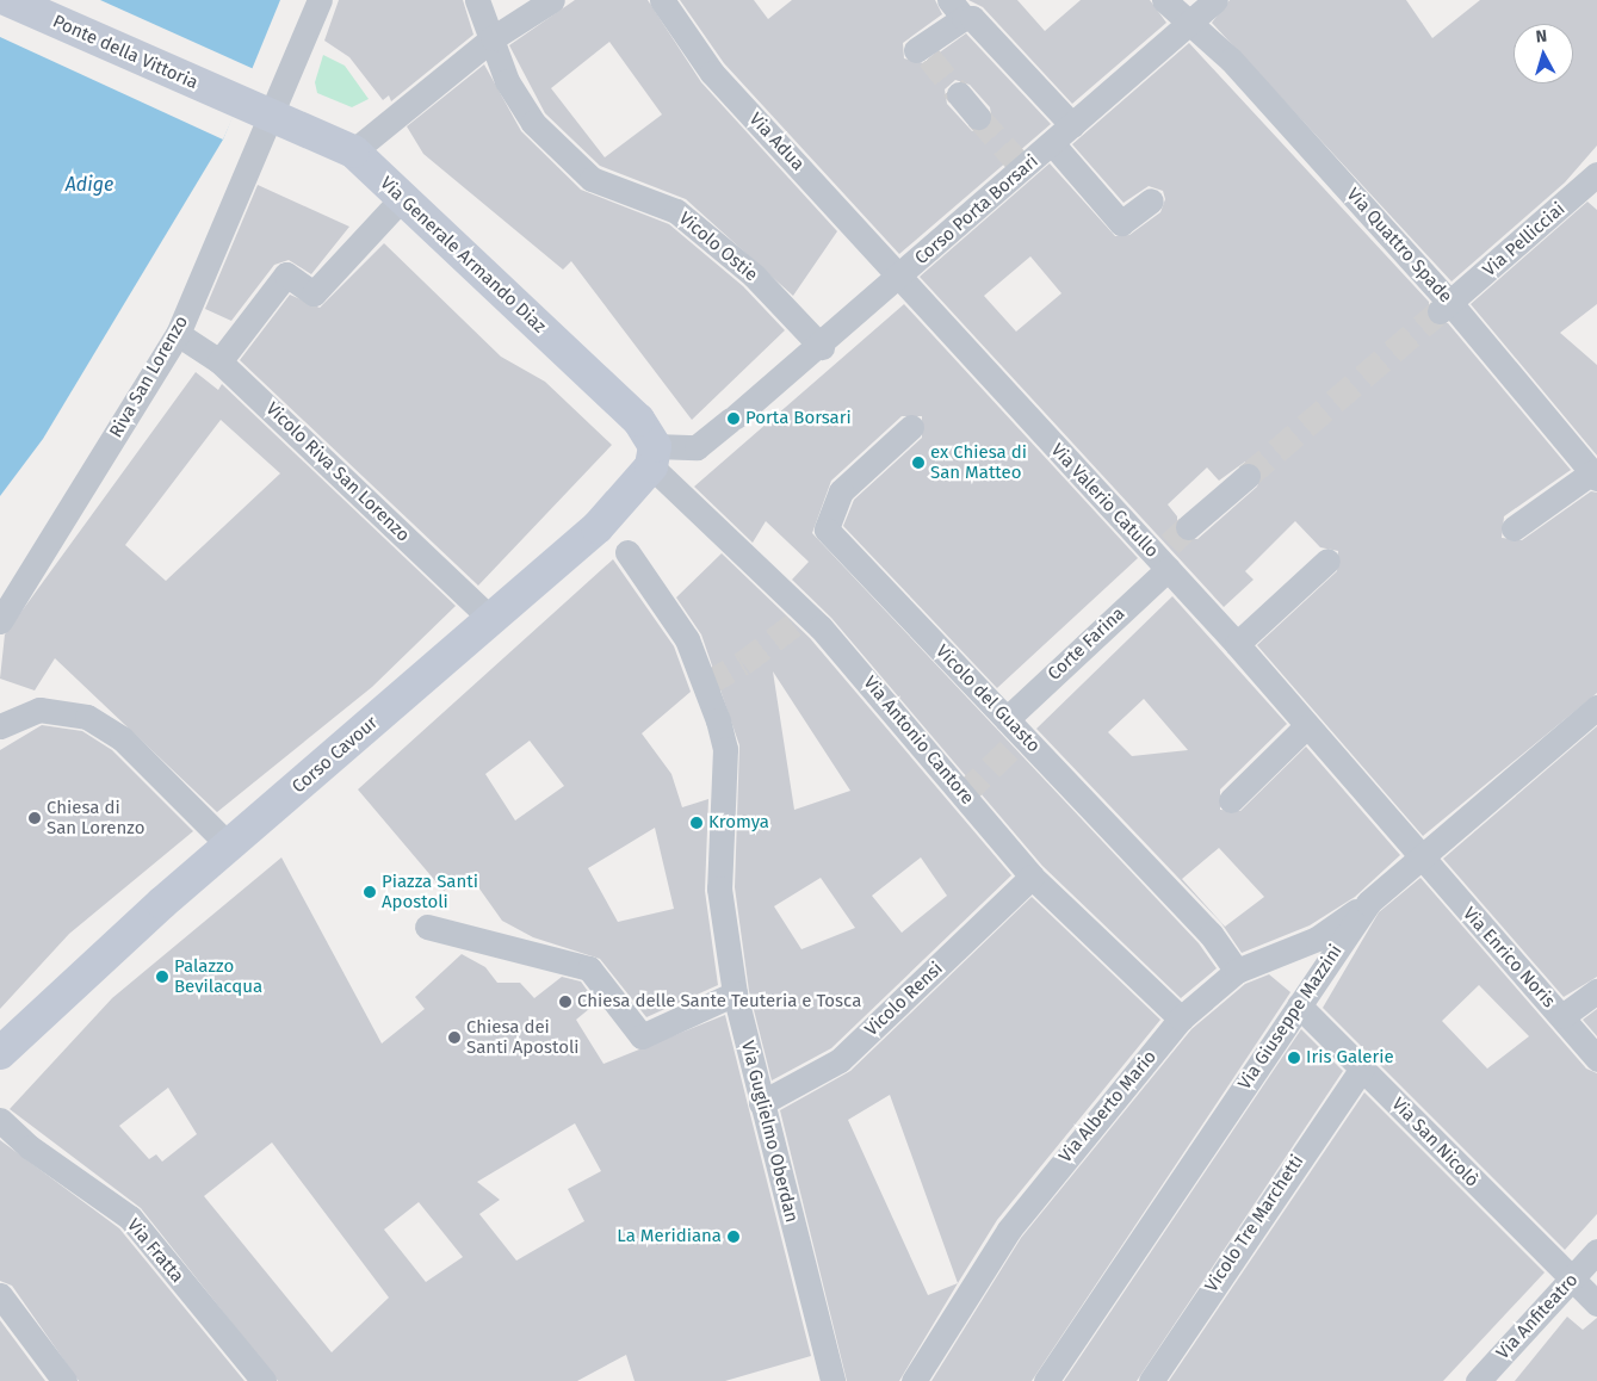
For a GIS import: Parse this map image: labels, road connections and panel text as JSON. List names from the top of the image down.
{
  "streets": {
    "street": [
      "Ponte della Vittoria",
      "Via Adua",
      "Corso Porta Borsari",
      "Via Pellicciai",
      "Via Quattro Spade",
      "Vicolo Ostie",
      "Via Generale Armando Diaz",
      "Riva San Lorenzo",
      "Vicolo Riva San Lorenzo",
      "Via Valerio Catullo",
      "Corte Farina",
      "Vicolo del Guasto",
      "Via Antonio Cantore",
      "Corso Cavour",
      "Via Enrico Noris",
      "Vicolo Rensi",
      "Via Giuseppe Mazzini",
      "Via Alberto Mario",
      "Via Guglielmo Oberdan",
      "Via San Nicolò",
      "Vicolo Tre Marchetti",
      "Via Fratta",
      "Via Anfiteatro"
    ]
  },
  "crossings": [
    ["Ponte della Vittoria", "Via Generale Armando Diaz"],
    ["Via Adua", "Corso Porta Borsari"],
    ["Via Adua", "Via Valerio Catullo"],
    ["Corso Porta Borsari", "Via Quattro Spade"],
    ["Corso Porta Borsari", "Vicolo Ostie"],
    ["Corso Porta Borsari", "Via Generale Armando Diaz"],
    ["Corso Porta Borsari", "Via Valerio Catullo"],
    ["Corso Porta Borsari", "Via Antonio Cantore"],
    ["Corso Porta Borsari", "Corso Cavour"],
    ["Via Pellicciai", "Via Quattro Spade"],
    ["Via Generale Armando Diaz", "Riva San Lorenzo"],
    ["Via Generale Armando Diaz", "Via Antonio Cantore"],
    ["Via Generale Armando Diaz", "Corso Cavour"],
    ["Riva San Lorenzo", "Vicolo Riva San Lorenzo"],
    ["Vicolo Riva San Lorenzo", "Corso Cavour"],
    ["Via Valerio Catullo", "Corte Farina"],
    ["Via Valerio Catullo", "Via Enrico Noris"],
    ["Via Valerio Catullo", "Via Giuseppe Mazzini"],
    ["Corte Farina", "Vicolo del Guasto"],
    ["Vicolo del Guasto", "Via Alberto Mario"],
    ["Via Antonio Cantore", "Corso Cavour"],
    ["Via Antonio Cantore", "Vicolo Rensi"],
    ["Via Antonio Cantore", "Via Alberto Mario"],
    ["Via Enrico Noris", "Via Giuseppe Mazzini"],
    ["Vicolo Rensi", "Via Guglielmo Oberdan"],
    ["Via Giuseppe Mazzini", "Via Alberto Mario"],
    ["Via Giuseppe Mazzini", "Via San Nicolò"],
    ["Via San Nicolò", "Vicolo Tre Marchetti"],
    ["Via San Nicolò", "Via Anfiteatro"]
  ],
  "water": ["Adige"],
  "places": [
    "Porta Borsari",
    "ex Chiesa di San Matteo",
    "Chiesa di San Lorenzo",
    "Kromya",
    "Piazza Santi Apostoli",
    "Palazzo Bevilacqua",
    "Chiesa delle Sante Teuteria e Tosca",
    "Chiesa dei Santi Apostoli",
    "Iris Galerie",
    "La Meridiana"
  ],
  "north": "top"
}
